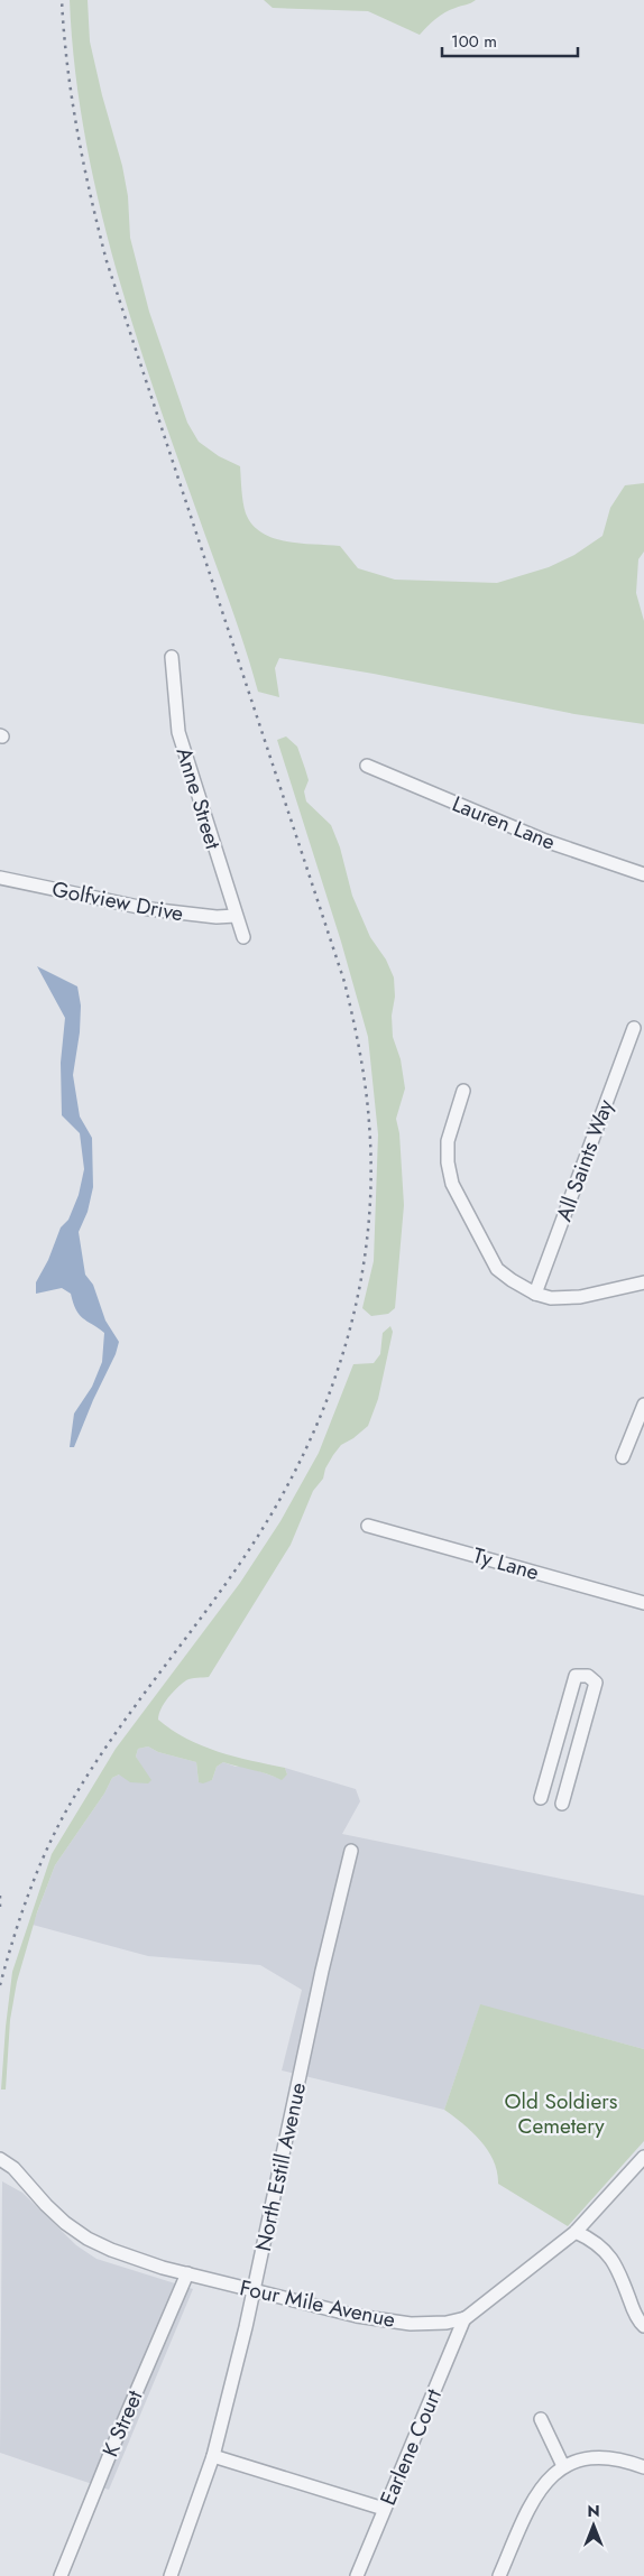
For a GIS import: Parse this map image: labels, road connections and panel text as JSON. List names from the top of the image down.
{
  "streets": {
    "street": [
      "Anne Street",
      "Lauren Lane",
      "Golfview Drive",
      "All Saints Way",
      "Ty Lane",
      "North Estill Avenue",
      "Four Mile Avenue",
      "K Street",
      "Earlene Court"
    ]
  },
  "crossings": [
    ["Anne Street", "Golfview Drive"],
    ["North Estill Avenue", "Four Mile Avenue"],
    ["Four Mile Avenue", "K Street"],
    ["Four Mile Avenue", "Earlene Court"]
  ],
  "parks": ["Old Soldiers Cemetery"],
  "scale_bar": "100 m",
  "north": "top"
}
